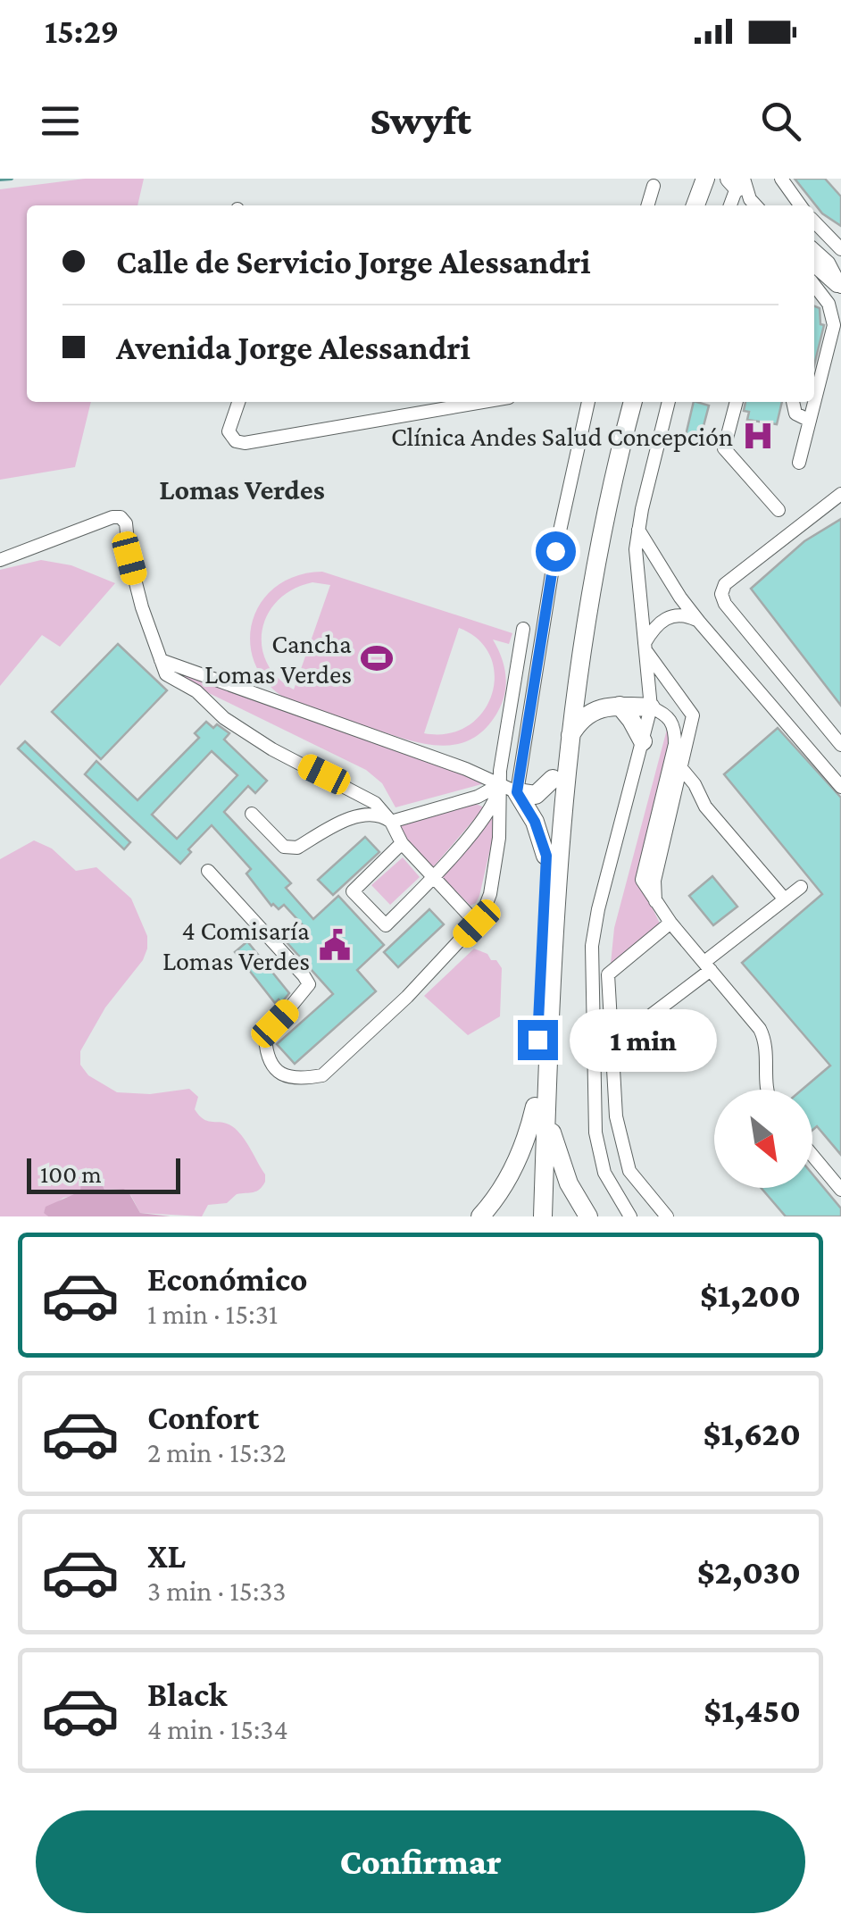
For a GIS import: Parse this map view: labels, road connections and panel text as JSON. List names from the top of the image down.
{
  "districts": ["Lomas Verdes"],
  "places": {
    "hospital": ["Clínica Andes Salud Concepción"],
    "sports": ["Cancha Lomas Verdes"],
    "public building": ["4 Comisaría Lomas Verdes"]
  },
  "scale_bar": "100 m",
  "north": "bottom right",
  "page": {
    "status": "15:29",
    "header": "Swyft",
    "banner": ["Calle de Servicio Jorge Alessandri", "Avenida Jorge Alessandri"],
    "bubble": "1 min",
    "scale": "100 m",
    "list": [
      {
        "name": "Económico",
        "note": "1 min · 15:31",
        "value": "$1,200"
      },
      {
        "name": "Confort",
        "note": "2 min · 15:32",
        "value": "$1,620"
      },
      {
        "name": "XL",
        "note": "3 min · 15:33",
        "value": "$2,030"
      },
      {
        "name": "Black",
        "note": "4 min · 15:34",
        "value": "$1,450"
      }
    ],
    "buttons": "Confirmar"
  }
}
